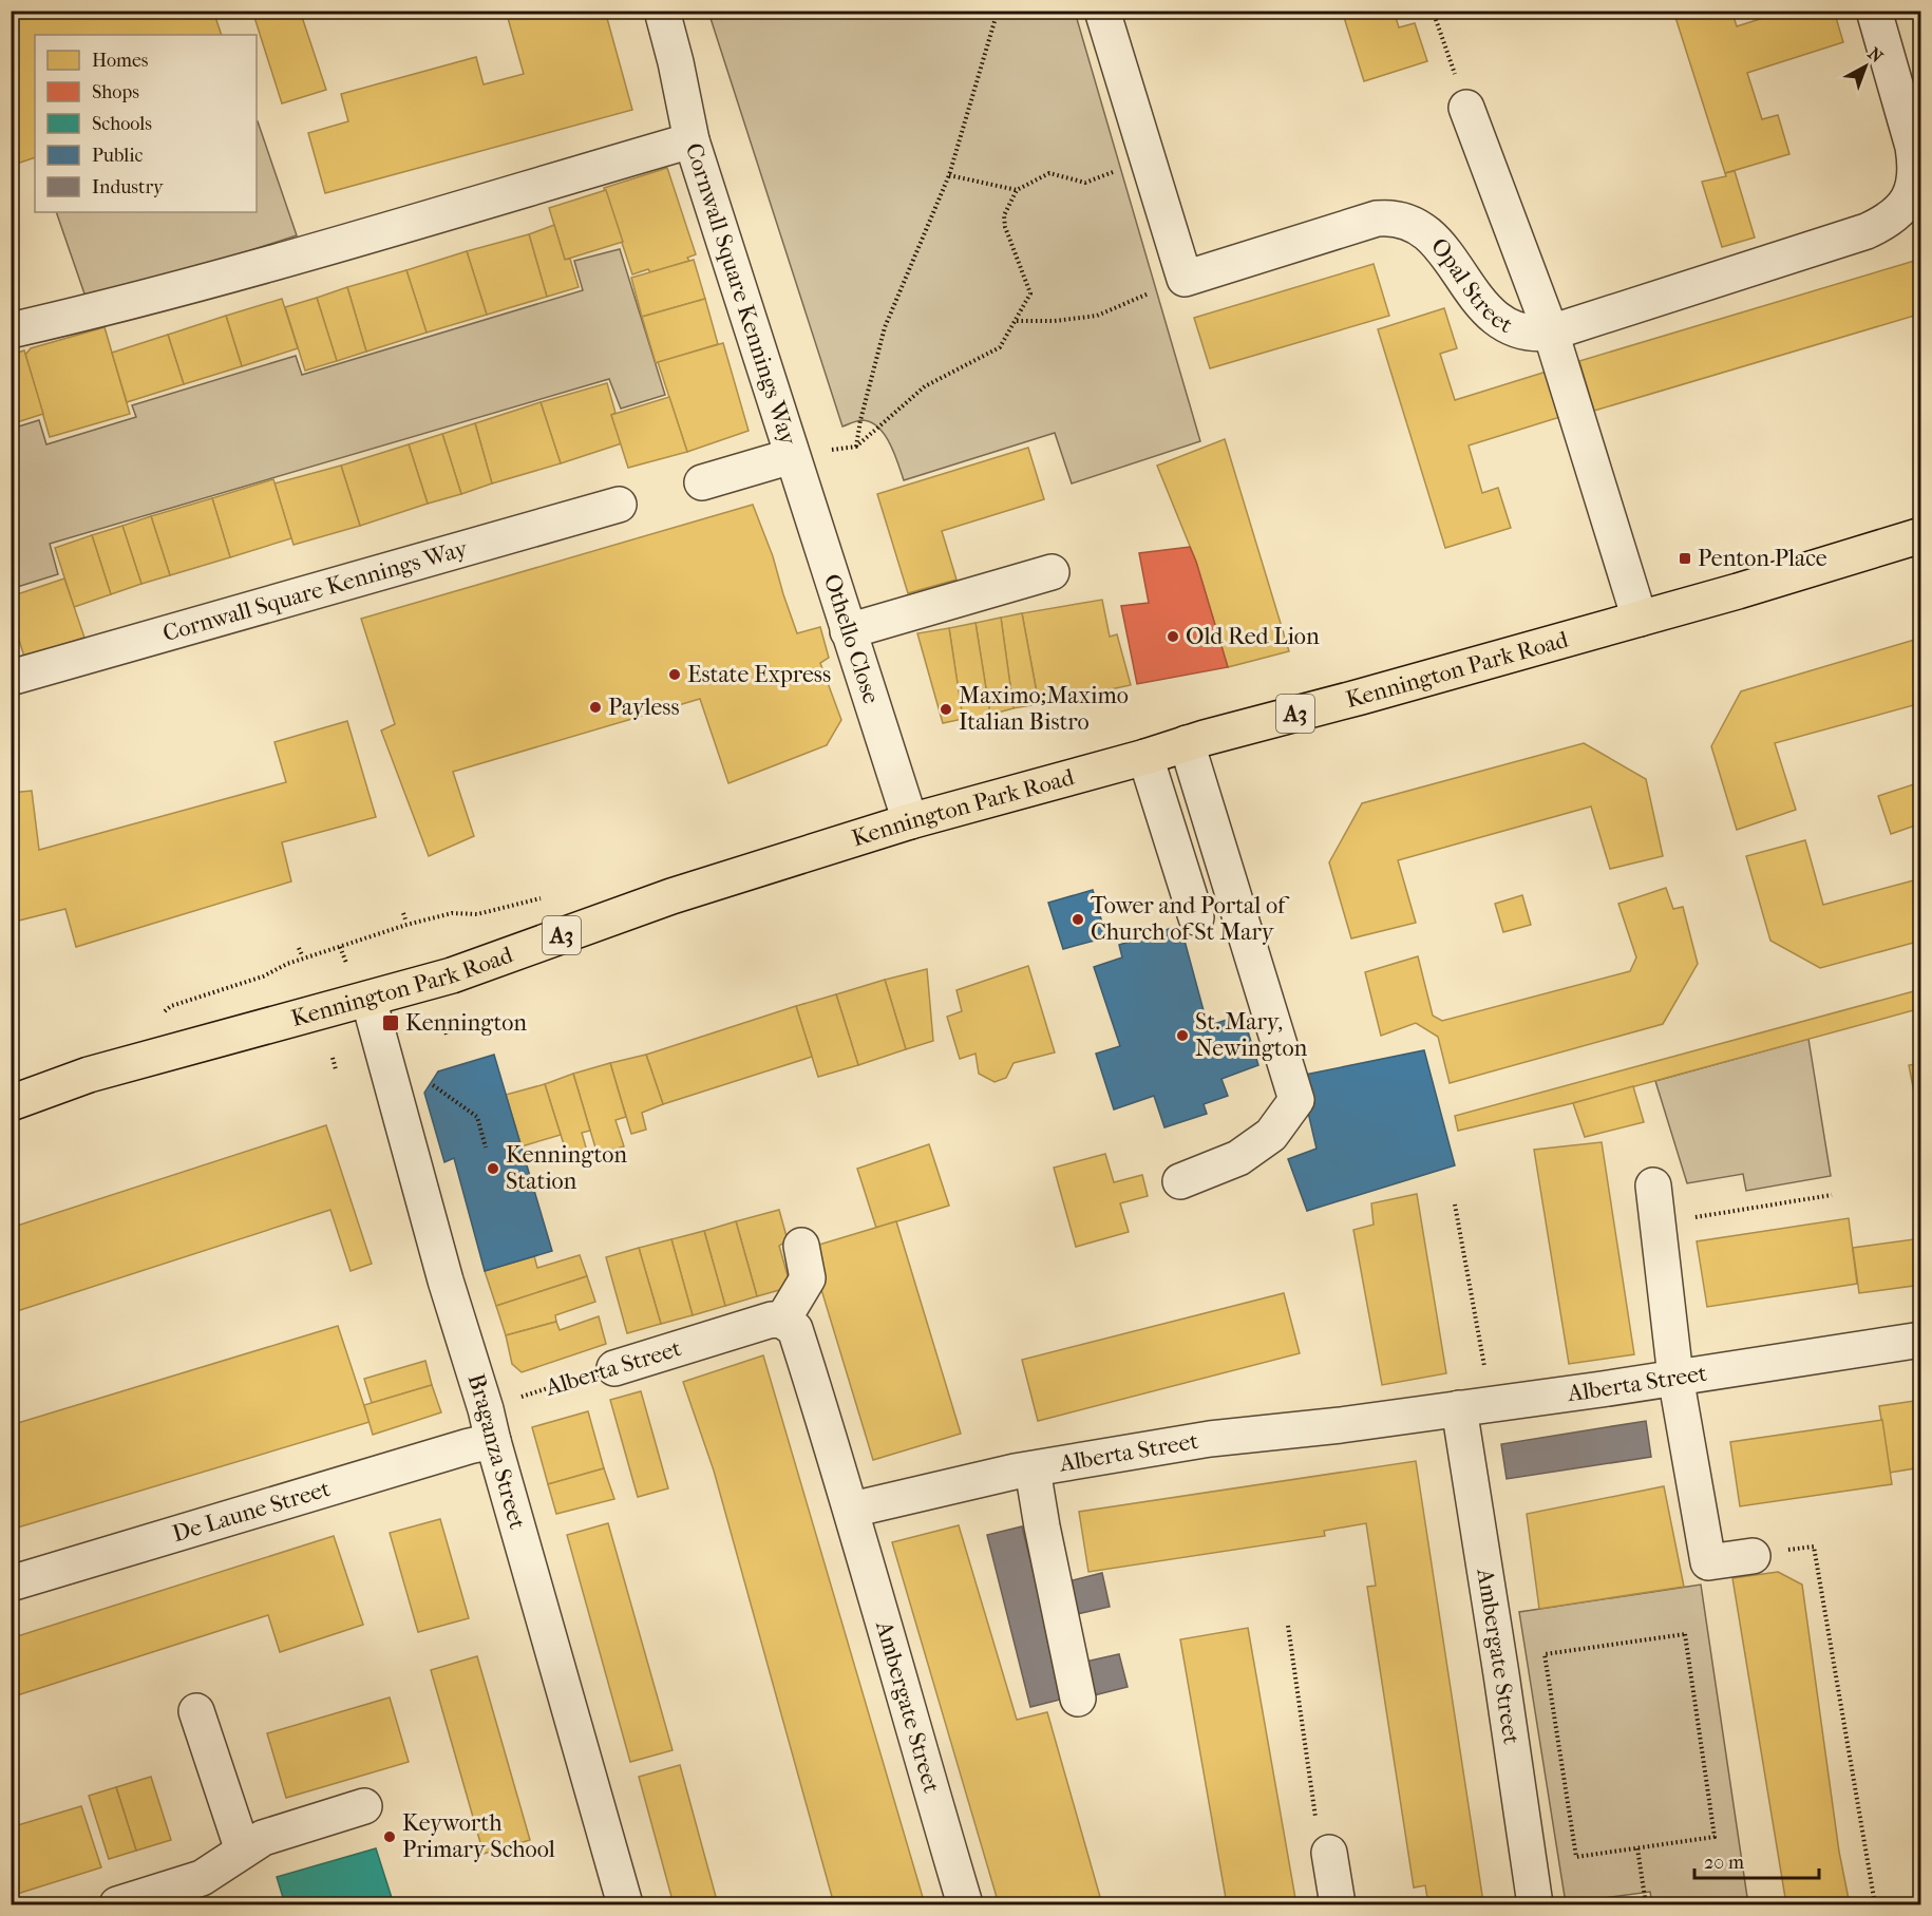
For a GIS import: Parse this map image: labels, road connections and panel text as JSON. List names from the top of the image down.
{
  "streets": {
    "highway": ["Kennington Park Road", "A3"],
    "street": [
      "Opal Street",
      "Cornwall Square Kennings Way",
      "Othello Close",
      "Alberta Street",
      "Braganza Street",
      "De Laune Street",
      "Ambergate Street"
    ]
  },
  "crossings": [
    ["Cornwall Square Kennings Way", "Othello Close"],
    ["Othello Close", "Kennington Park Road"],
    ["Kennington Park Road", "Braganza Street"],
    ["Alberta Street", "Braganza Street"],
    ["Alberta Street", "De Laune Street"],
    ["Alberta Street", "Ambergate Street"],
    ["Braganza Street", "De Laune Street"]
  ],
  "places": {
    "transit": ["Penton Place", "Kennington"],
    "other": [
      "Old Red Lion",
      "Estate Express",
      "Payless",
      "Maximo;Maximo Italian Bistro",
      "Tower and Portal of Church of St Mary",
      "St. Mary, Newington",
      "Kennington Station",
      "Keyworth Primary School"
    ]
  },
  "legend": [
    "Homes",
    "Shops",
    "Schools",
    "Public",
    "Industry"
  ],
  "scale_bar": "20 m",
  "north": "top right"
}
